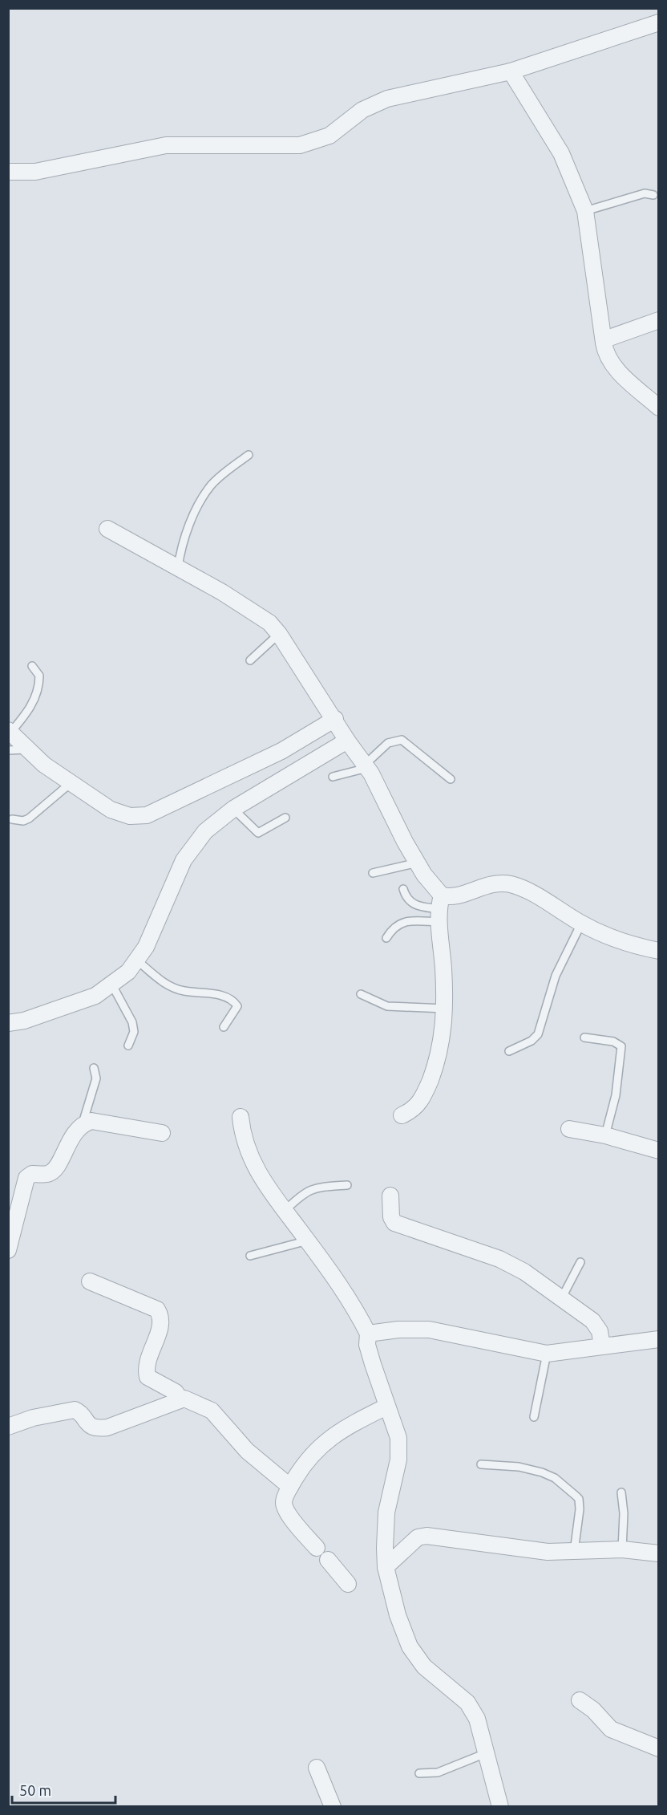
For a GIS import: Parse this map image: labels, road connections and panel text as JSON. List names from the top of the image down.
{
  "scale_bar": "50 m"
}
